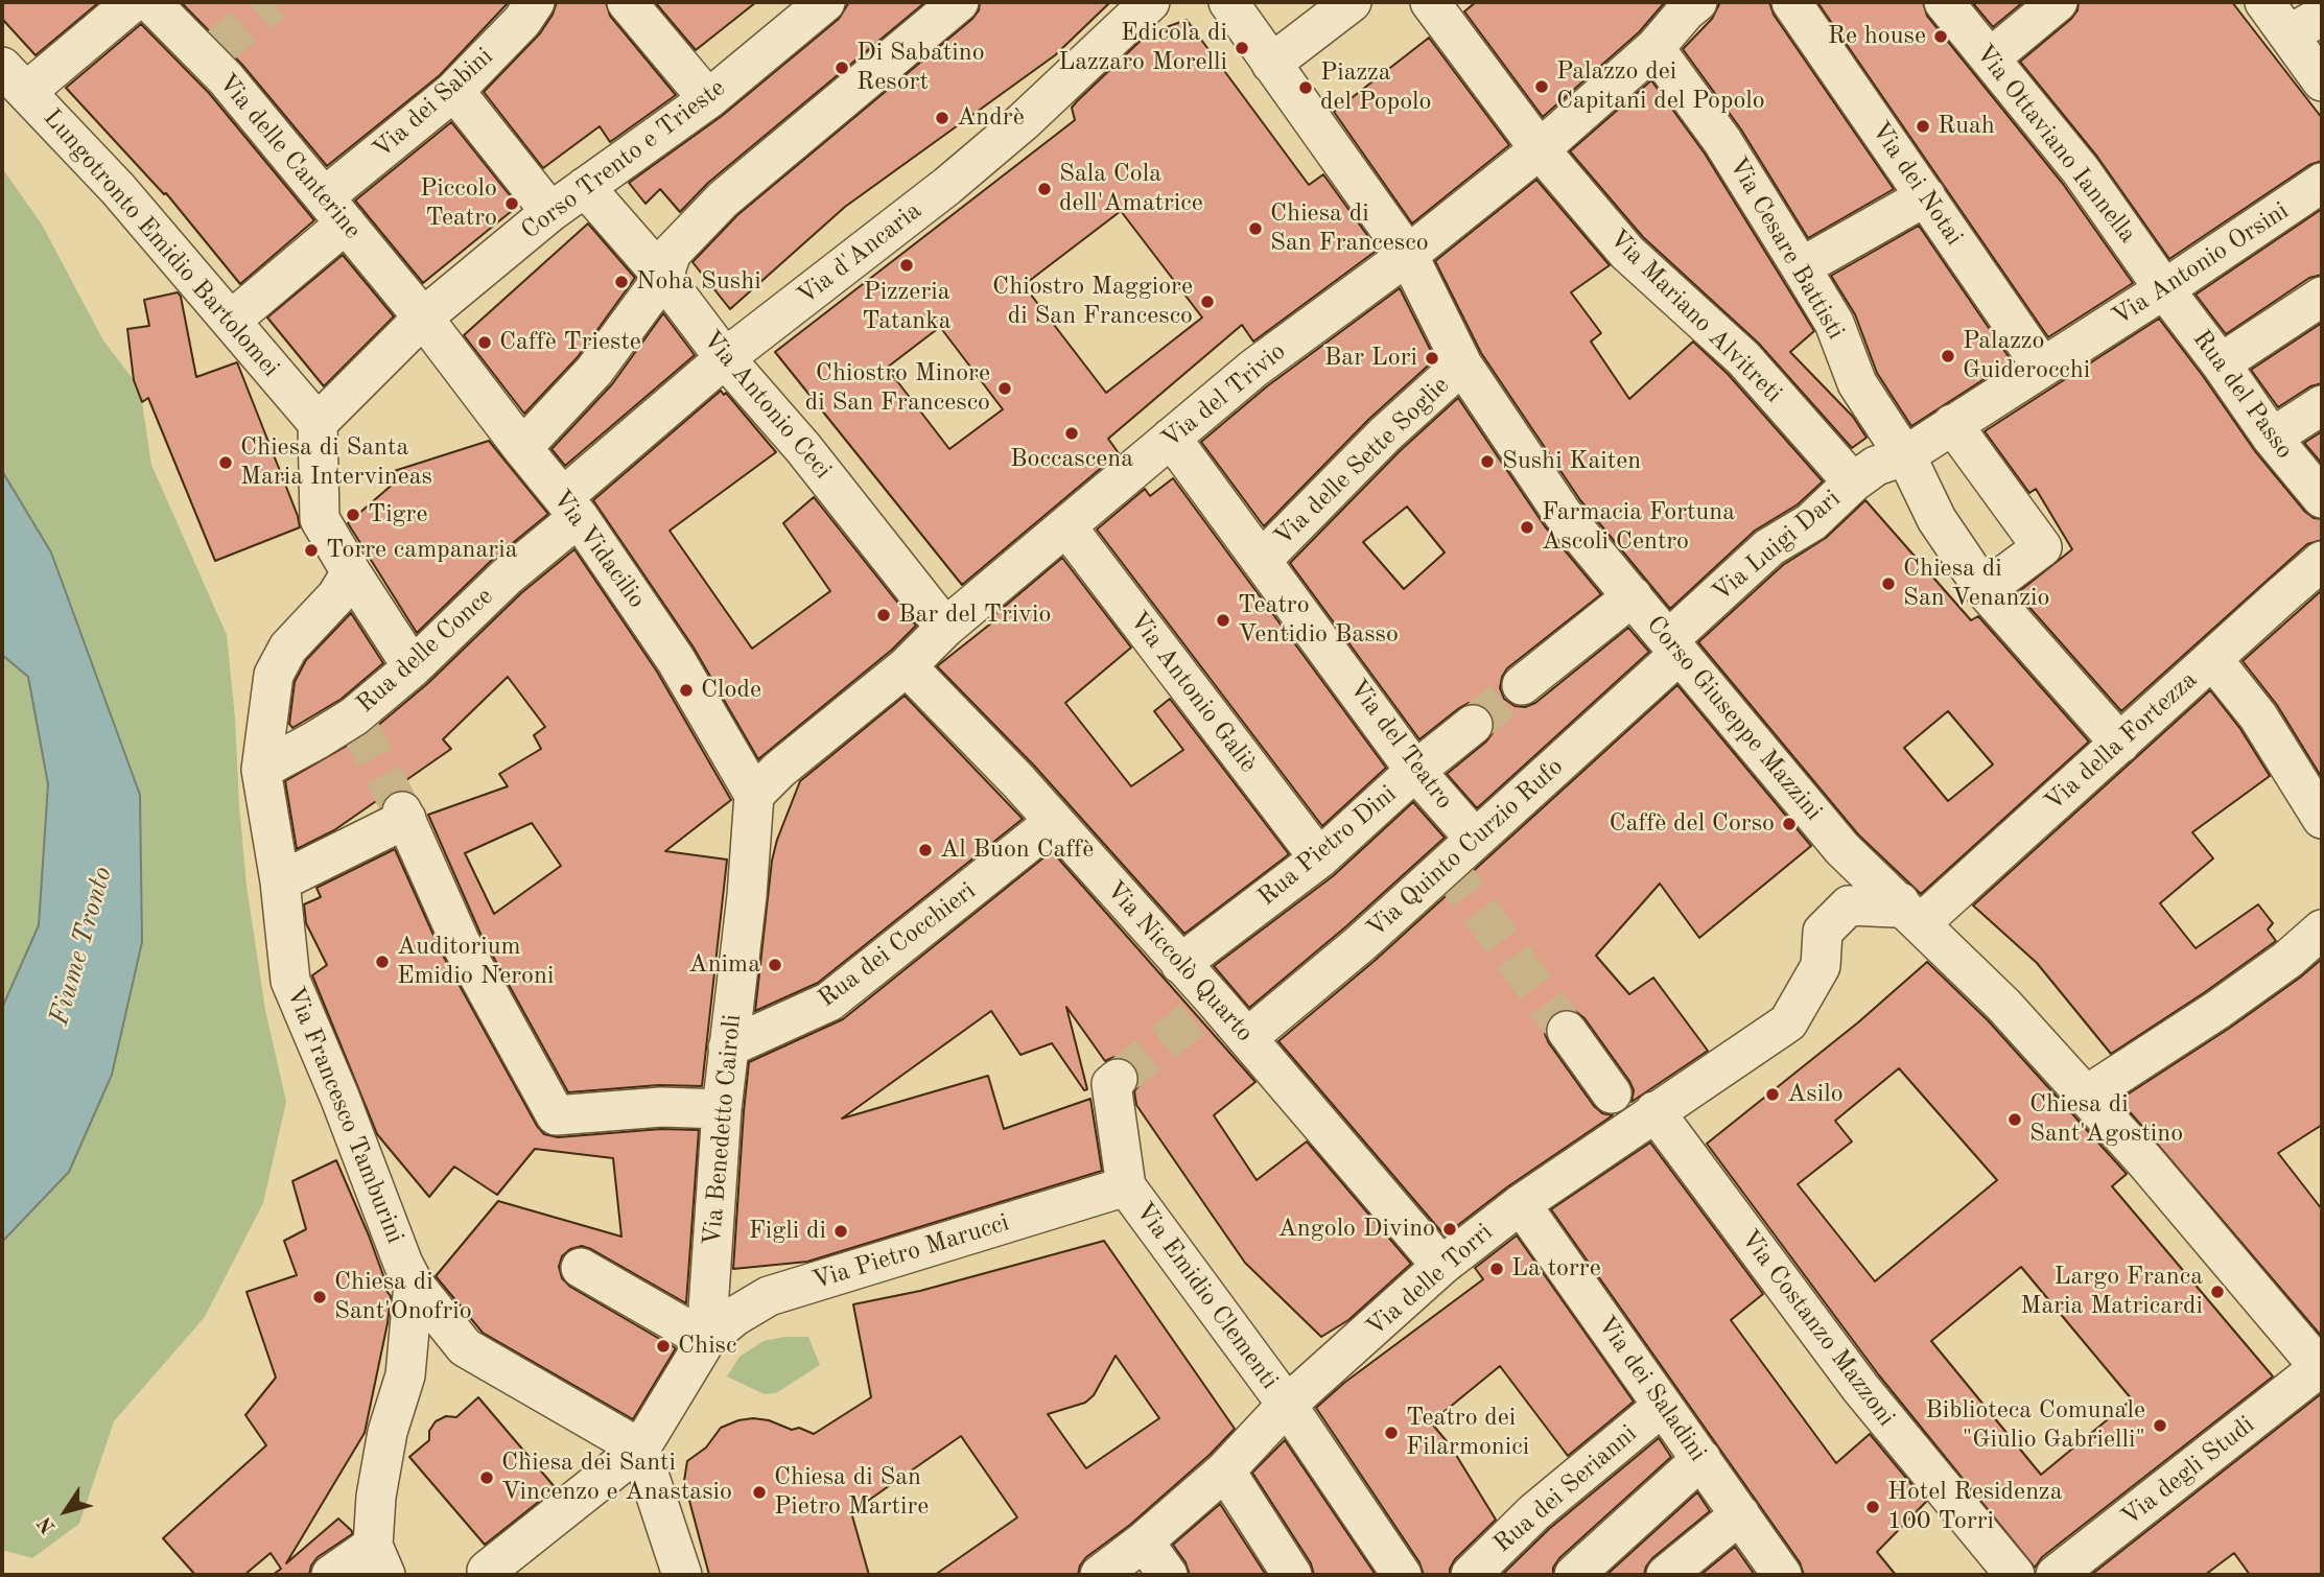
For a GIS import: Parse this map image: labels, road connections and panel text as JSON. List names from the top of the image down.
{
  "streets": {
    "street": [
      "Via dei Sabini",
      "Via Ottaviano Iannella",
      "Via delle Canterine",
      "Corso Trento e Trieste",
      "Via dei Notai",
      "Lungotronto Emidio Bartolomei",
      "Via Cesare Battisti",
      "Via d'Ancaria",
      "Via Antonio Orsini",
      "Via Mariano Alvitreti",
      "Rua del Passo",
      "Via del Trivio",
      "Via Antonio Ceci",
      "Via delle Sette Soglie",
      "Via Luigi Dari",
      "Via Vidacilio",
      "Rua delle Conce",
      "Via Antonio Galiè",
      "Corso Giuseppe Mazzini",
      "Via della Fortezza",
      "Via del Teatro",
      "Rua Pietro Dini",
      "Via Quinto Curzio Rufo",
      "Rua dei Cocchieri",
      "Via Niccolò Quarto",
      "Via Francesco Tamburini",
      "Via Benedetto Cairoli",
      "Via Pietro Marucci",
      "Via delle Torri",
      "Via Emidio Clementi",
      "Via Costanzo Mazzoni",
      "Via dei Saladini",
      "Via degli Studi",
      "Rua dei Serianni"
    ]
  },
  "crossings": [
    ["Via dei Sabini", "Via delle Canterine"],
    ["Via dei Sabini", "Lungotronto Emidio Bartolomei"],
    ["Via Ottaviano Iannella", "Via Antonio Orsini"],
    ["Via Ottaviano Iannella", "Rua del Passo"],
    ["Via delle Canterine", "Corso Trento e Trieste"],
    ["Via delle Canterine", "Via Vidacilio"],
    ["Corso Trento e Trieste", "Lungotronto Emidio Bartolomei"],
    ["Corso Trento e Trieste", "Via Antonio Ceci"],
    ["Corso Trento e Trieste", "Via Vidacilio"],
    ["Via dei Notai", "Via Antonio Orsini"],
    ["Via Cesare Battisti", "Via Antonio Orsini"],
    ["Via Cesare Battisti", "Via del Trivio"],
    ["Via Cesare Battisti", "Via Luigi Dari"],
    ["Via Cesare Battisti", "Via della Fortezza"],
    ["Via d'Ancaria", "Via Antonio Ceci"],
    ["Via d'Ancaria", "Via Vidacilio"],
    ["Via d'Ancaria", "Rua delle Conce"],
    ["Via Antonio Orsini", "Rua del Passo"],
    ["Via Antonio Orsini", "Via Luigi Dari"],
    ["Via Mariano Alvitreti", "Via del Trivio"],
    ["Via Mariano Alvitreti", "Via Luigi Dari"],
    ["Via del Trivio", "Via Antonio Ceci"],
    ["Via del Trivio", "Via Vidacilio"],
    ["Via del Trivio", "Via Antonio Galiè"],
    ["Via del Trivio", "Corso Giuseppe Mazzini"],
    ["Via del Trivio", "Via del Teatro"],
    ["Via del Trivio", "Via Niccolò Quarto"],
    ["Via del Trivio", "Via Benedetto Cairoli"],
    ["Via delle Sette Soglie", "Corso Giuseppe Mazzini"],
    ["Via delle Sette Soglie", "Via del Teatro"],
    ["Via Luigi Dari", "Corso Giuseppe Mazzini"],
    ["Via Luigi Dari", "Via Quinto Curzio Rufo"],
    ["Via Vidacilio", "Rua delle Conce"],
    ["Via Vidacilio", "Via Benedetto Cairoli"],
    ["Rua delle Conce", "Via Francesco Tamburini"],
    ["Via Antonio Galiè", "Rua Pietro Dini"],
    ["Corso Giuseppe Mazzini", "Via della Fortezza"],
    ["Corso Giuseppe Mazzini", "Via Quinto Curzio Rufo"],
    ["Corso Giuseppe Mazzini", "Via delle Torri"],
    ["Corso Giuseppe Mazzini", "Via degli Studi"],
    ["Via della Fortezza", "Via delle Torri"],
    ["Via del Teatro", "Rua Pietro Dini"],
    ["Via del Teatro", "Via Quinto Curzio Rufo"],
    ["Rua Pietro Dini", "Via Niccolò Quarto"],
    ["Via Quinto Curzio Rufo", "Via Niccolò Quarto"],
    ["Rua dei Cocchieri", "Via Niccolò Quarto"],
    ["Rua dei Cocchieri", "Via Benedetto Cairoli"],
    ["Via Niccolò Quarto", "Via delle Torri"],
    ["Via Benedetto Cairoli", "Via Pietro Marucci"],
    ["Via Pietro Marucci", "Via Emidio Clementi"],
    ["Via delle Torri", "Via Emidio Clementi"],
    ["Via delle Torri", "Via Costanzo Mazzoni"],
    ["Via delle Torri", "Via dei Saladini"],
    ["Via dei Saladini", "Rua dei Serianni"]
  ],
  "water": ["Fiume Tronto"],
  "places": [
    "Re house",
    "Edicola di Lazzaro Morelli",
    "Di Sabatino Resort",
    "Palazzo dei Capitani del Popolo",
    "Piazza del Popolo",
    "Andrè",
    "Ruah",
    "Sala Cola dell'Amatrice",
    "Piccolo Teatro",
    "Chiesa di San Francesco",
    "Pizzeria Tatanka",
    "Noha Sushi",
    "Chiostro Maggiore di San Francesco",
    "Caffè Trieste",
    "Palazzo Guiderocchi",
    "Bar Lori",
    "Chiostro Minore di San Francesco",
    "Boccascena",
    "Sushi Kaiten",
    "Chiesa di Santa Maria Intervineas",
    "Tigre",
    "Farmacia Fortuna Ascoli Centro",
    "Torre campanaria",
    "Chiesa di San Venanzio",
    "Bar del Trivio",
    "Teatro Ventidio Basso",
    "Clode",
    "Caffè del Corso",
    "Al Buon Caffè",
    "Auditorium Emidio Neroni",
    "Anima",
    "Asilo",
    "Chiesa di Sant'Agostino",
    "Angolo Divino",
    "Figli di",
    "La torre",
    "Largo Franca Maria Matricardi",
    "Chiesa di Sant'Onofrio",
    "Chisc",
    "Biblioteca Comunale \"Giulio Gabrielli\"",
    "Teatro dei Filarmonici",
    "Chiesa dei Santi Vincenzo e Anastasio",
    "Chiesa di San Pietro Martire",
    "Hotel Residenza 100 Torri"
  ],
  "north": "bottom left"
}
